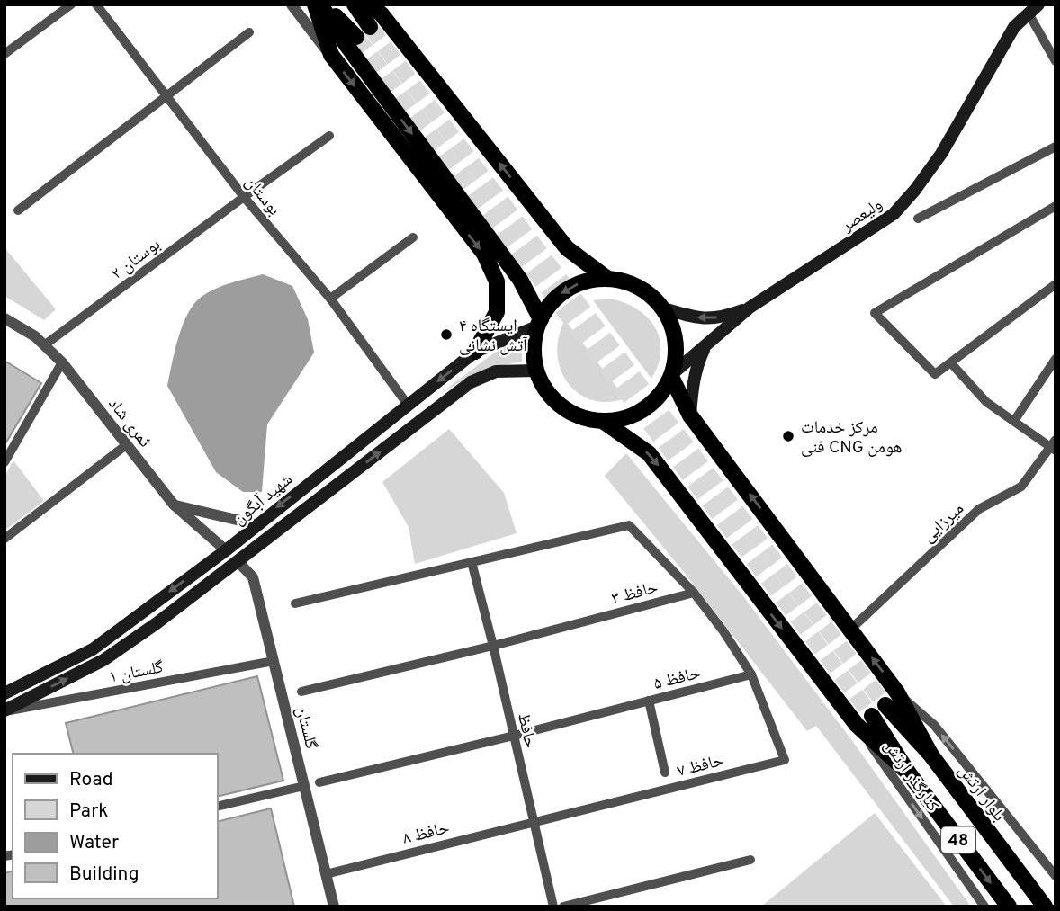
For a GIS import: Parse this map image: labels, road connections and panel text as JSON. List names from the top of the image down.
{
  "streets": {
    "highway": ["بلوار ارتش", "48"],
    "main road": ["ولیعصر", "شهید آبگون"],
    "street": [
      "بوستان",
      "بوستان ۲",
      "ثمری شاد",
      "میرزایی",
      "حافظ ۳",
      "گلستان ۱",
      "حافظ ۵",
      "گلستان",
      "حافظ",
      "حافظ ۷",
      "کنارگذر ارتش",
      "حافظ ۸"
    ]
  },
  "crossings": [
    ["بوستان", "بوستان ۲"],
    ["بوستان", "شهید آبگون"],
    ["ولیعصر", "شهید آبگون"],
    ["بوستان ۲", "ثمری شاد"],
    ["ثمری شاد", "شهید آبگون"],
    ["شهید آبگون", "گلستان ۱"],
    ["شهید آبگون", "گلستان"],
    ["حافظ ۳", "حافظ"],
    ["گلستان ۱", "گلستان"],
    ["حافظ ۵", "حافظ"],
    ["حافظ ۵", "حافظ ۷"],
    ["گلستان", "حافظ ۸"],
    ["حافظ", "حافظ ۷"],
    ["حافظ", "حافظ ۸"],
    ["حافظ ۷", "حافظ ۸"]
  ],
  "places": ["ایستگاه ۴ آتش نشانی", "مرکز خدمات فنی CNG هومن"],
  "legend": [
    "Road",
    "Park",
    "Water",
    "Building"
  ]
}
